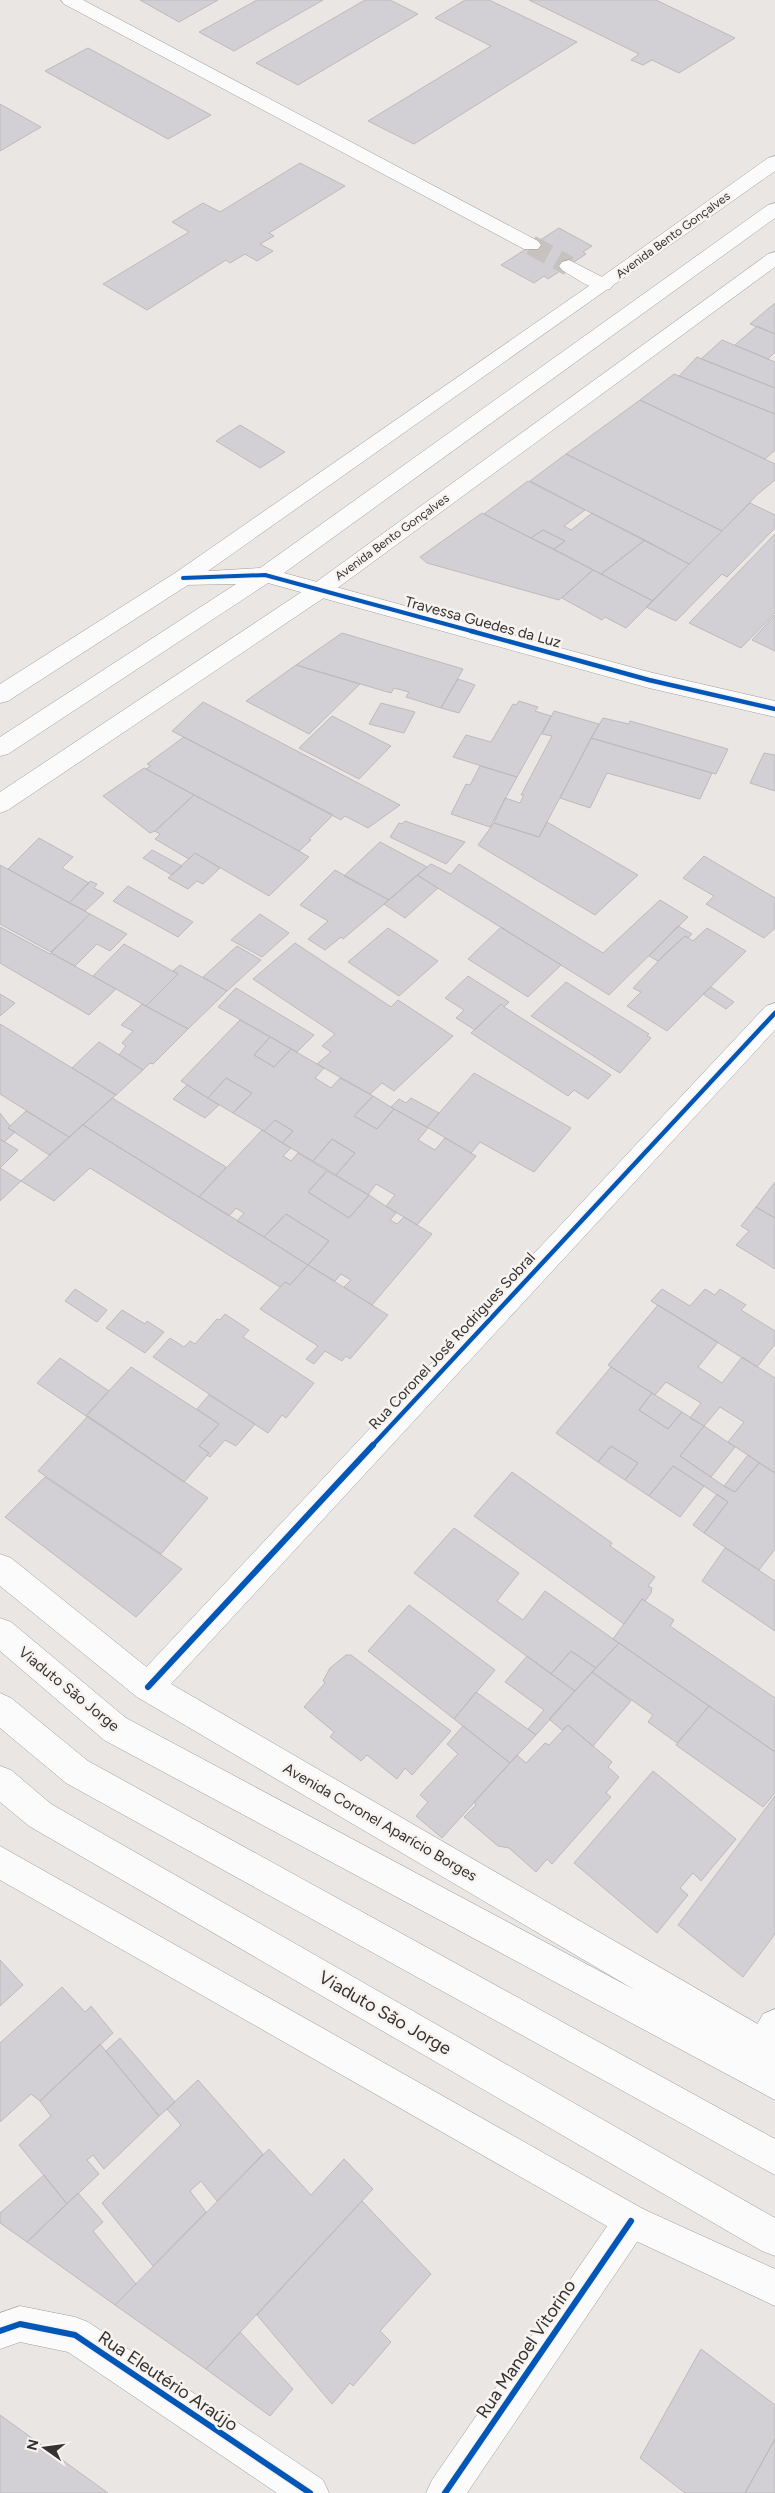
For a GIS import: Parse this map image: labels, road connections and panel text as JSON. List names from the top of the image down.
{
  "streets": {
    "main road": [
      "Avenida Bento Gonçalves",
      "Travessa Guedes da Luz",
      "Rua Coronel José Rodrigues Sobral",
      "Viaduto São Jorge",
      "Avenida Coronel Aparício Borges",
      "Rua Manoel Vitorino",
      "Rua Eleutério Araújo"
    ]
  },
  "crossings": [
    ["Avenida Bento Gonçalves", "Travessa Guedes da Luz"],
    ["Rua Coronel José Rodrigues Sobral", "Avenida Coronel Aparício Borges"]
  ],
  "north": "left"
}
